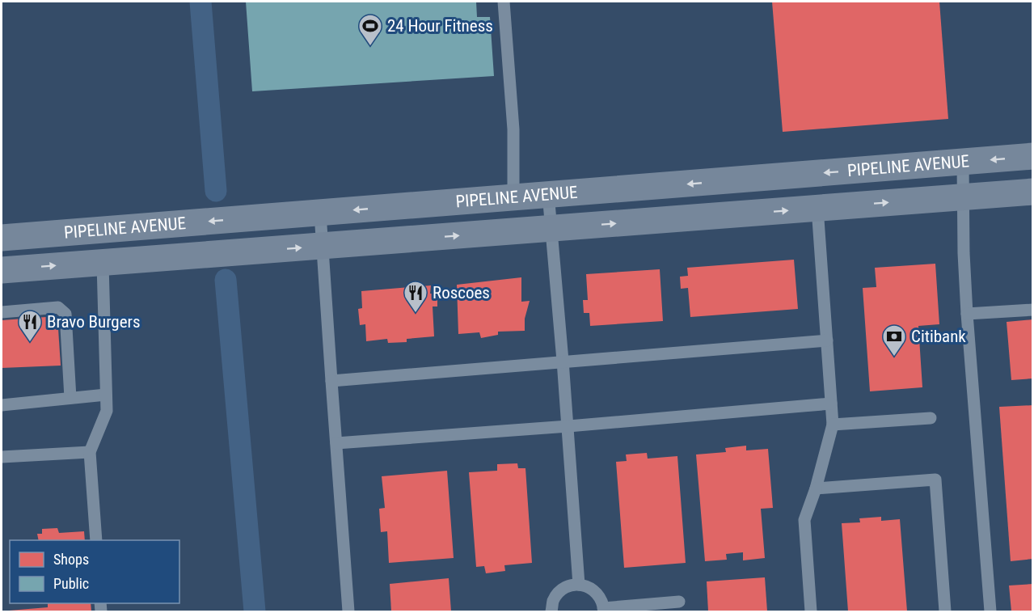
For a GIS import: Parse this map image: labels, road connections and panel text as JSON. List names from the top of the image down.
{
  "streets": {
    "main road": ["PIPELINE AVENUE"]
  },
  "places": {
    "sports": ["24 Hour Fitness"],
    "restaurant": ["Roscoes", "Bravo Burgers"],
    "bank": ["Citibank"]
  },
  "legend": ["Shops", "Public"]
}
